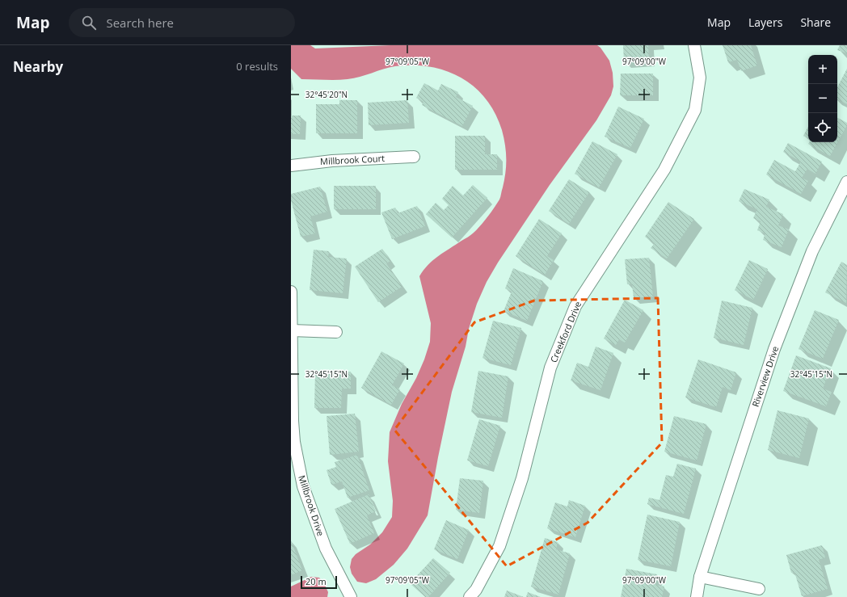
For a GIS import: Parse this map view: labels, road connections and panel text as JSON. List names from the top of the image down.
{
  "streets": {
    "street": [
      "Millbrook Court",
      "Creekford Drive",
      "Riverview Drive",
      "Millbrook Drive"
    ]
  },
  "scale_bar": "20 m",
  "page": {
    "header": "Map",
    "search": "Search here",
    "nav": ["Map", "Layers", "Share"],
    "heading": ["Nearby", "0 results"],
    "map_buttons": ["+", "−"],
    "scale": "20 m"
  },
  "coordinates": [
    "97°09'05\"W",
    "97°09'00\"W",
    "32°45'20\"N",
    "32°45'15\"N"
  ]
}
